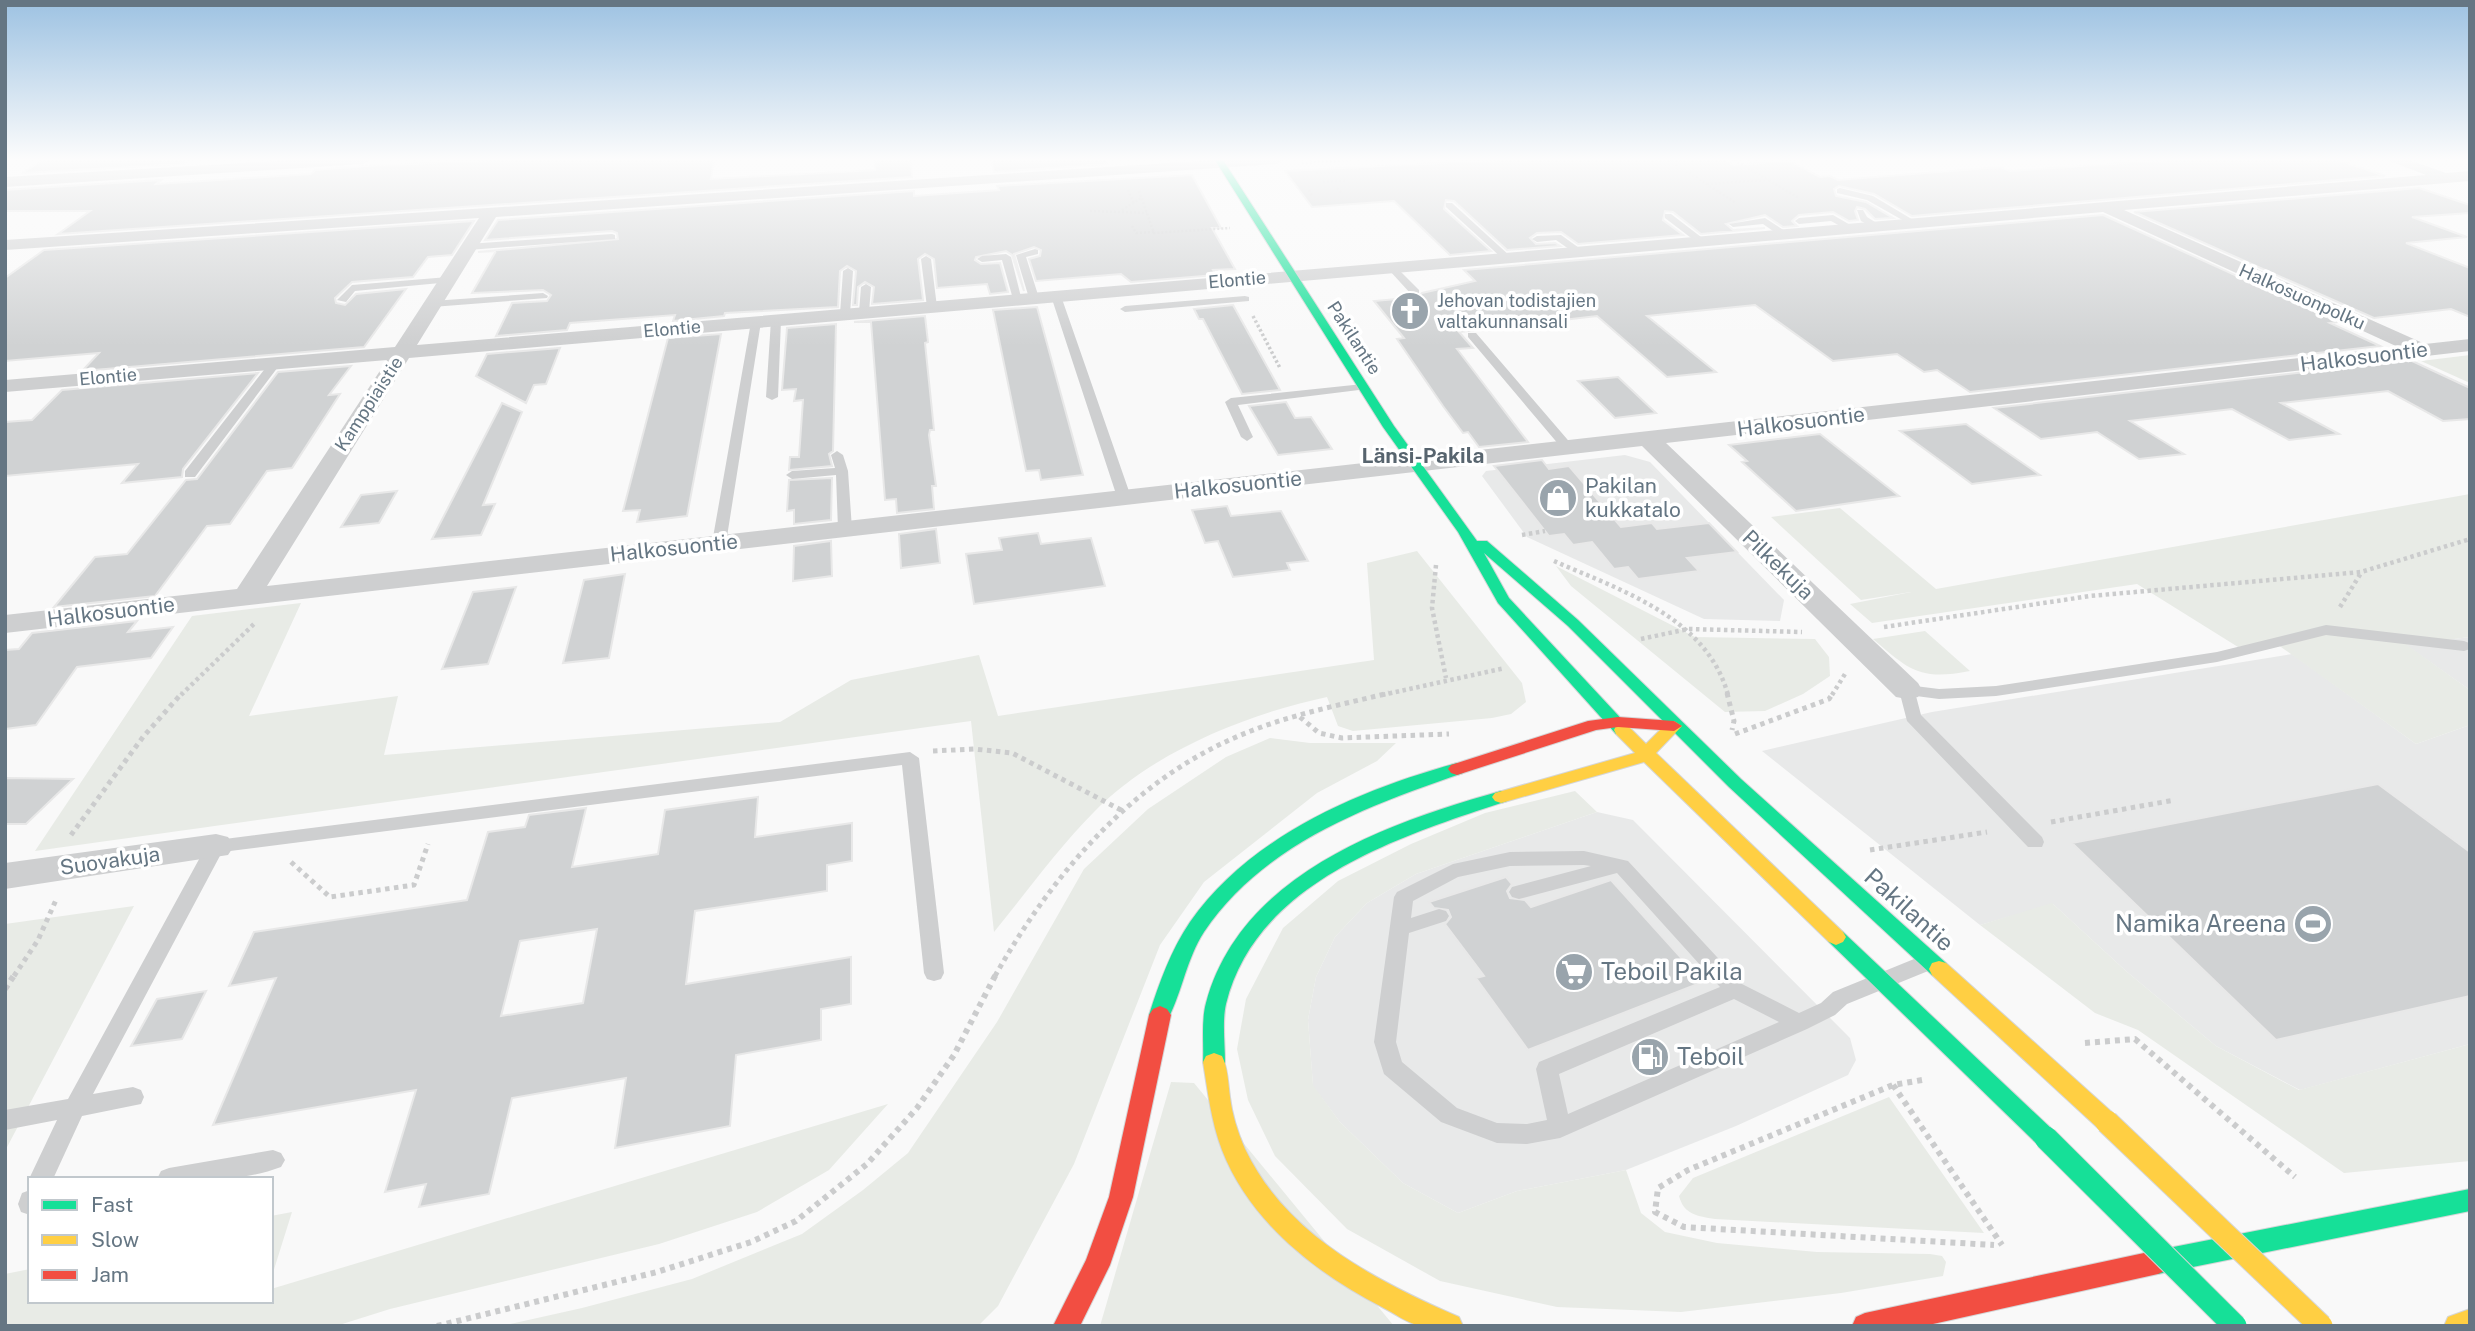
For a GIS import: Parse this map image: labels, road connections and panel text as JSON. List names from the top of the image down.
{
  "streets": {
    "main road": ["Pakilantie"],
    "street": [
      "Elontie",
      "Halkosuonpolku",
      "Halkosuontie",
      "Kamppiaistie",
      "Pilkekuja",
      "Suovakuja"
    ]
  },
  "crossings": [
    ["Elontie", "Pakilantie"],
    ["Elontie", "Kamppiaistie"],
    ["Halkosuonpolku", "Halkosuontie"],
    ["Pakilantie", "Halkosuontie"],
    ["Halkosuontie", "Kamppiaistie"],
    ["Halkosuontie", "Pilkekuja"]
  ],
  "districts": ["Länsi-Pakila"],
  "places": {
    "church": ["Jehovan todistajien valtakunnansali"],
    "shop": ["Pakilan kukkatalo"],
    "sports": ["Namika Areena"],
    "supermarket": ["Teboil Pakila"],
    "fuel station": ["Teboil"]
  },
  "legend": ["Fast", "Slow", "Jam"]
}
